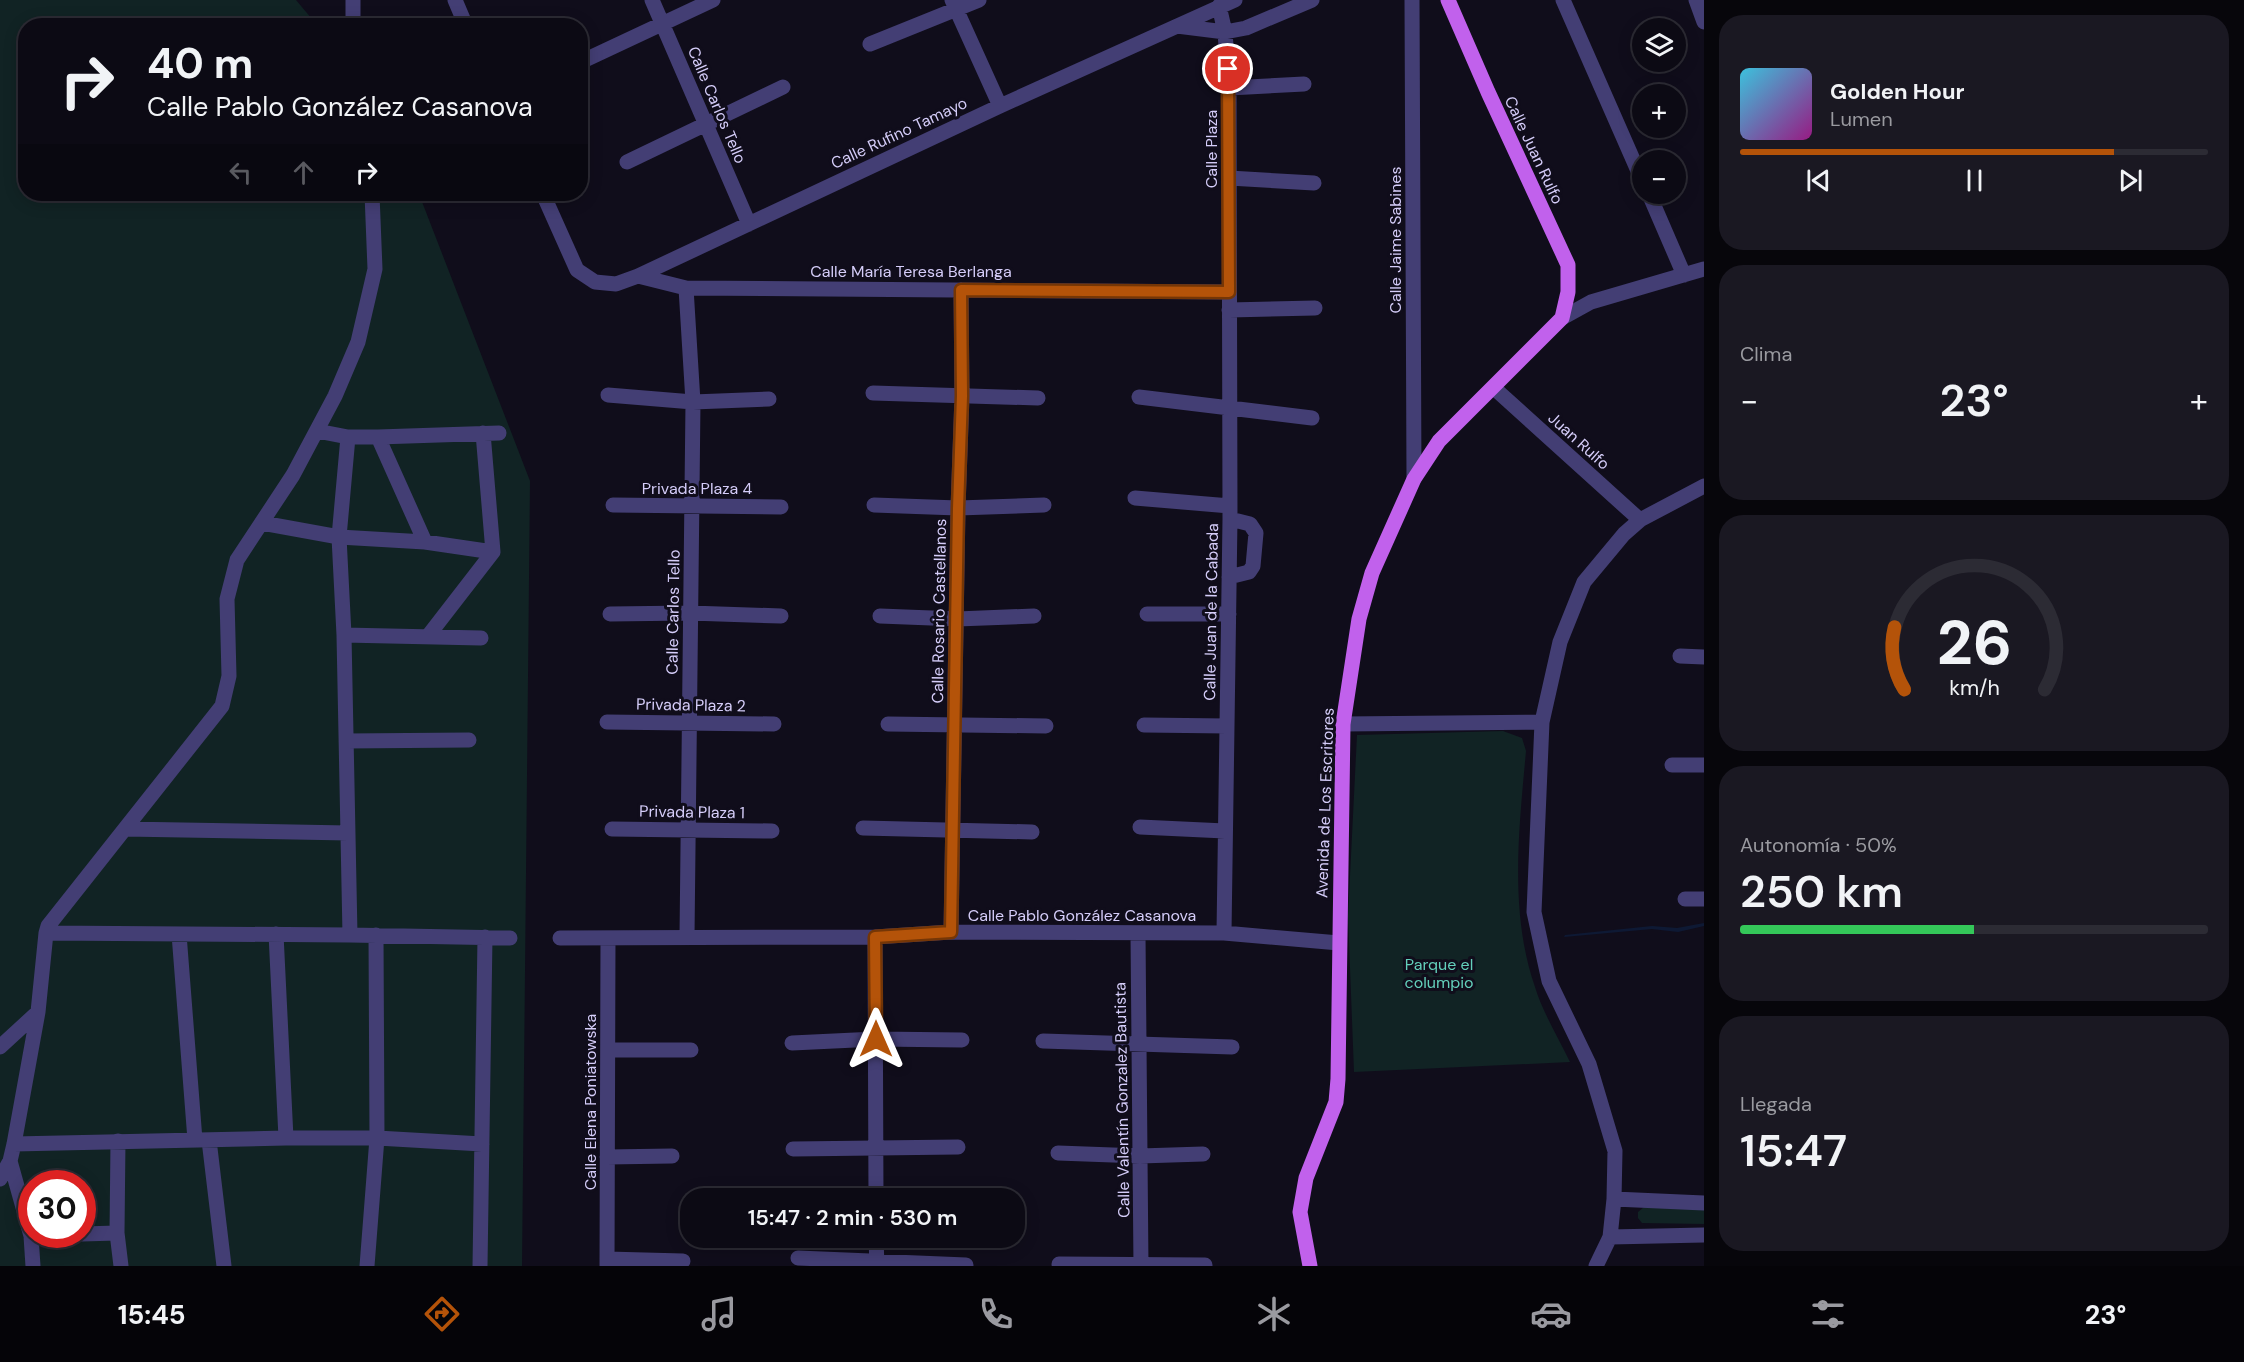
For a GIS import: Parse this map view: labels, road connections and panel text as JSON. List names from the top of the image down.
{
  "streets": {
    "main road": ["Calle Juan Rulfo", "Avenida de Los Escritores"],
    "street": [
      "Calle Carlos Tello",
      "Calle Rufino Tamayo",
      "Calle Plaza",
      "Calle Jaime Sabines",
      "Calle María Teresa Berlanga",
      "Juan Rulfo",
      "Privada Plaza 4",
      "Calle Rosario Castellanos",
      "Calle Juan de la Cabada",
      "Privada Plaza 2",
      "Privada Plaza 1",
      "Calle Pablo González Casanova",
      "Calle Valentín Gonzalez Bautista",
      "Calle Elena Poniatowska"
    ]
  },
  "crossings": [
    ["Calle Carlos Tello", "Calle Rufino Tamayo"],
    ["Calle Carlos Tello", "Calle María Teresa Berlanga"],
    ["Calle Carlos Tello", "Privada Plaza 4"],
    ["Calle Carlos Tello", "Privada Plaza 2"],
    ["Calle Carlos Tello", "Privada Plaza 1"],
    ["Calle Carlos Tello", "Calle Pablo González Casanova"],
    ["Calle Rufino Tamayo", "Calle Plaza"],
    ["Calle Rufino Tamayo", "Calle María Teresa Berlanga"],
    ["Calle Plaza", "Calle María Teresa Berlanga"],
    ["Calle Plaza", "Calle Juan de la Cabada"],
    ["Calle Juan Rulfo", "Avenida de Los Escritores"],
    ["Calle Jaime Sabines", "Avenida de Los Escritores"],
    ["Calle María Teresa Berlanga", "Calle Rosario Castellanos"],
    ["Calle María Teresa Berlanga", "Calle Juan de la Cabada"],
    ["Juan Rulfo", "Avenida de Los Escritores"],
    ["Calle Rosario Castellanos", "Calle Pablo González Casanova"],
    ["Calle Juan de la Cabada", "Calle Pablo González Casanova"],
    ["Avenida de Los Escritores", "Calle Pablo González Casanova"],
    ["Calle Pablo González Casanova", "Calle Valentín Gonzalez Bautista"],
    ["Calle Pablo González Casanova", "Calle Elena Poniatowska"]
  ],
  "parks": ["Parque el columpio"],
  "page": {
    "map_buttons": ["+", "−"],
    "turn": ["40 m", "Calle Pablo González Casanova"],
    "song": ["Golden Hour", "Lumen"],
    "tile": [
      "Clima",
      ["Autonomía · 50%", "250 km"],
      ["Llegada", "15:47"]
    ],
    "heat": ["−", "23°", "+"],
    "limit": "30",
    "trip": "15:47 · 2 min · 530 m",
    "tabs": ["15:45", "23°"],
    "gauge": ["26", "km/h"]
  }
}
